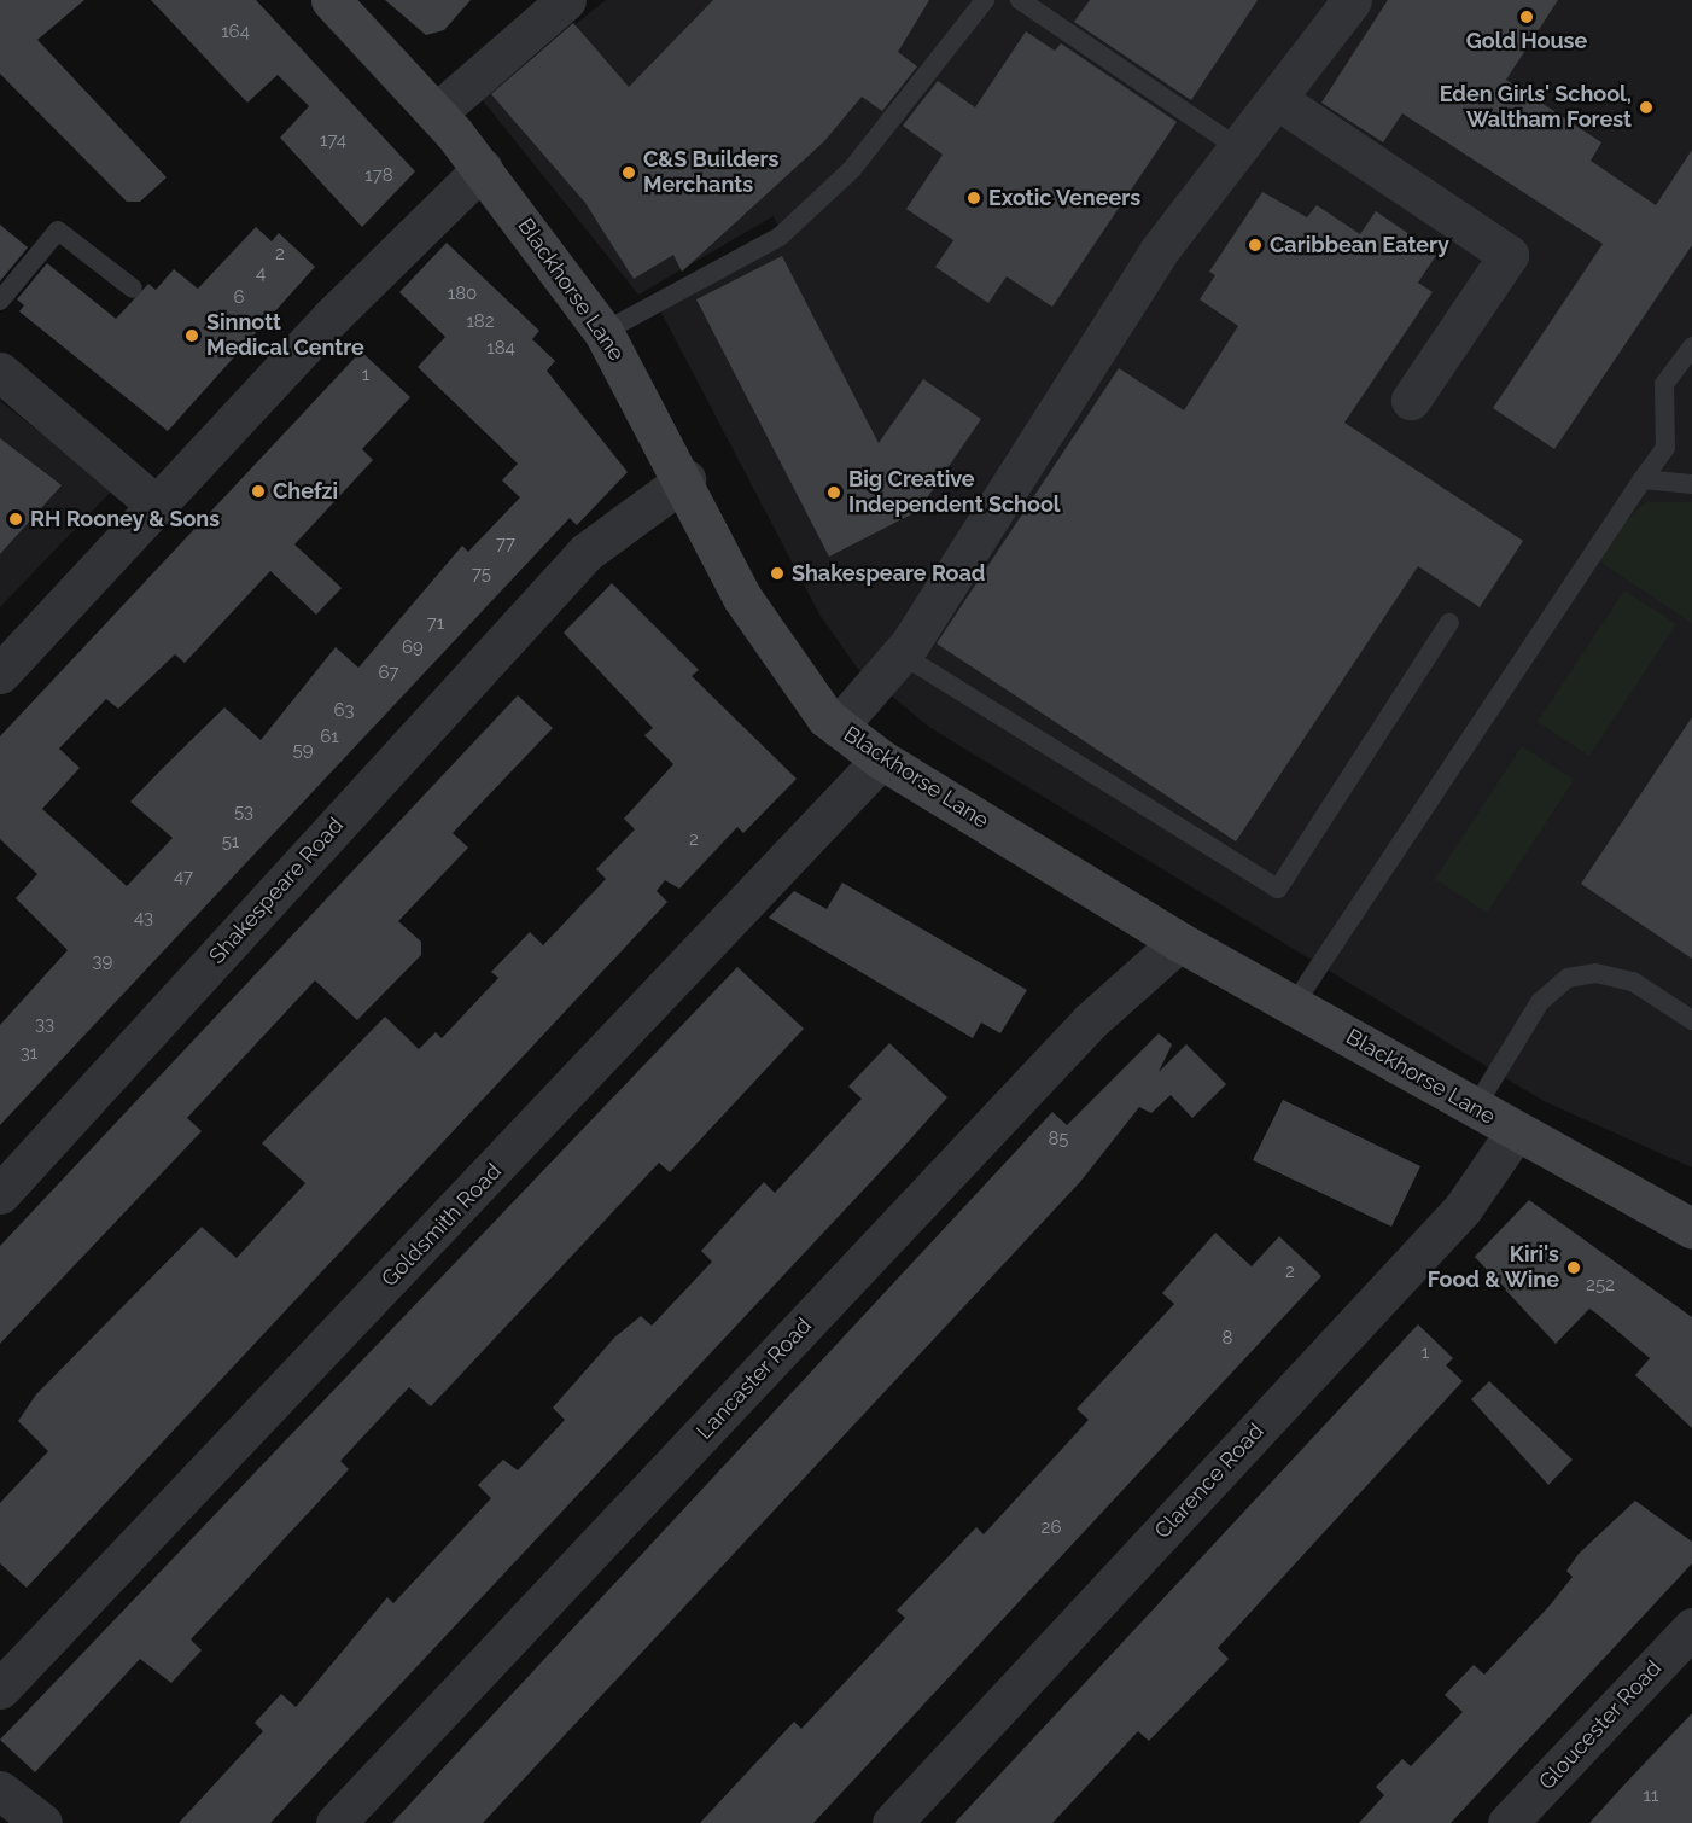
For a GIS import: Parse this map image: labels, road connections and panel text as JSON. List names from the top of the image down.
{
  "streets": {
    "main road": ["Blackhorse Lane"],
    "street": [
      "Shakespeare Road",
      "Goldsmith Road",
      "Lancaster Road",
      "Clarence Road",
      "Gloucester Road"
    ]
  },
  "crossings": [
    ["Blackhorse Lane", "Shakespeare Road"],
    ["Blackhorse Lane", "Goldsmith Road"],
    ["Blackhorse Lane", "Lancaster Road"],
    ["Blackhorse Lane", "Clarence Road"]
  ],
  "places": [
    "Gold House",
    "Eden Girls' School, Waltham Forest",
    "C&S Builders Merchants",
    "Exotic Veneers",
    "Caribbean Eatery",
    "Sinnott Medical Centre",
    "Chefzi",
    "Big Creative Independent School",
    "RH Rooney & Sons",
    "Shakespeare Road",
    "Kiri's Food & Wine"
  ],
  "house_numbers": [
    "164",
    "174",
    "178",
    "2",
    "4",
    "180",
    "6",
    "182",
    "184",
    "1",
    "77",
    "75",
    "71",
    "69",
    "67",
    "63",
    "61",
    "59",
    "53",
    "2",
    "51",
    "47",
    "43",
    "39",
    "33",
    "31",
    "85",
    "2",
    "252",
    "8",
    "1",
    "26",
    "11"
  ]
}
